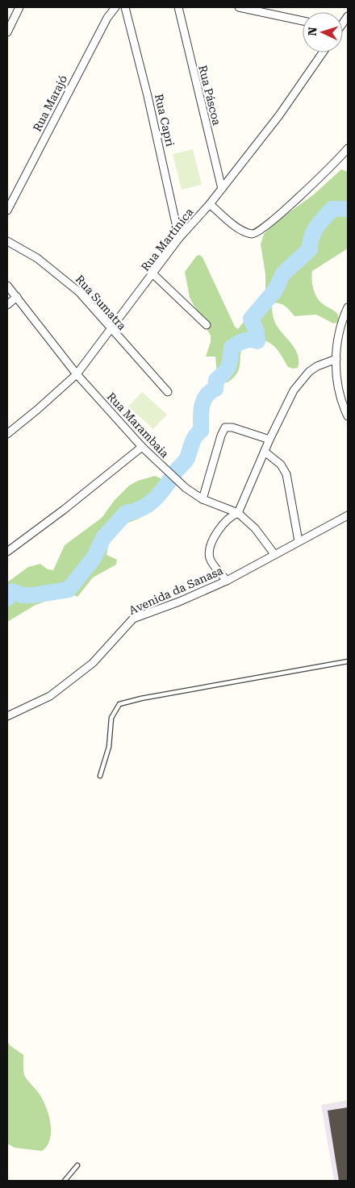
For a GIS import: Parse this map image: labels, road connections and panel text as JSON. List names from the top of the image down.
{
  "streets": {
    "street": [
      "Rua Páscoa",
      "Rua Marajó",
      "Rua Capri",
      "Rua Martinica",
      "Rua Sumatra",
      "Rua Marambaia",
      "Avenida da Sanasa"
    ]
  },
  "crossings": [
    ["Rua Páscoa", "Rua Martinica"],
    ["Rua Capri", "Rua Martinica"],
    ["Rua Martinica", "Rua Sumatra"],
    ["Rua Martinica", "Rua Marambaia"],
    ["Rua Marambaia", "Avenida da Sanasa"]
  ],
  "north": "left"
}
